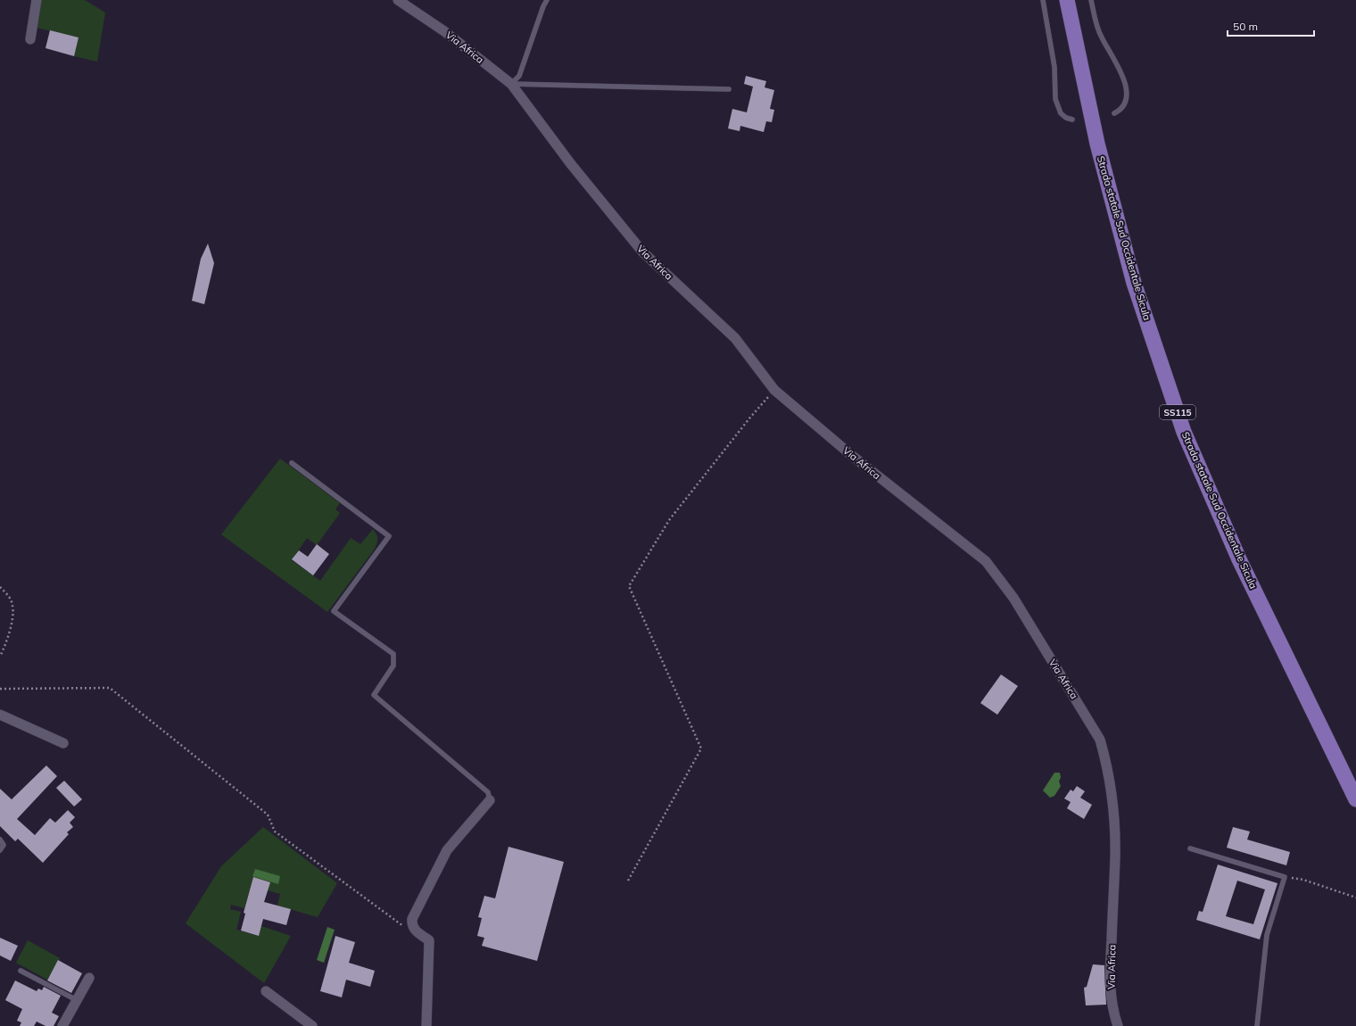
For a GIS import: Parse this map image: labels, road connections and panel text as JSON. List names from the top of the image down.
{
  "streets": {
    "main road": ["Strada statale Sud Occidentale Sicula", "SS115"],
    "street": ["Via Africa"]
  },
  "scale_bar": "50 m"
}
